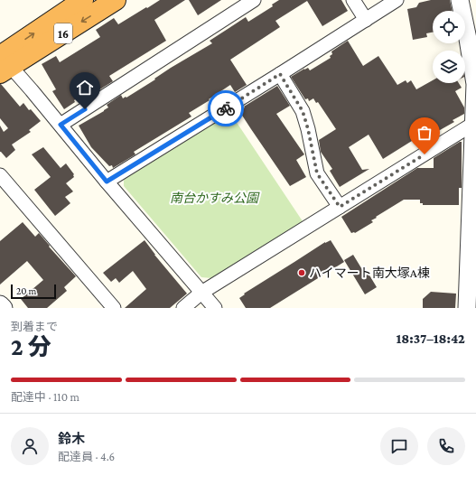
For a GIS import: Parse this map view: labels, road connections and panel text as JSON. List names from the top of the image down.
{
  "streets": {
    "highway": ["16"]
  },
  "parks": ["南台かすみ公園"],
  "places": ["ハイマート南大塚A棟"],
  "scale_bar": "20 m",
  "page": {
    "scale": "20 m",
    "heading": ["2 分", "到着まで", "18:37–18:42"],
    "panel": ["鈴木", "配達員 · 4.6"],
    "bar": "配達中 · 110 m"
  }
}
